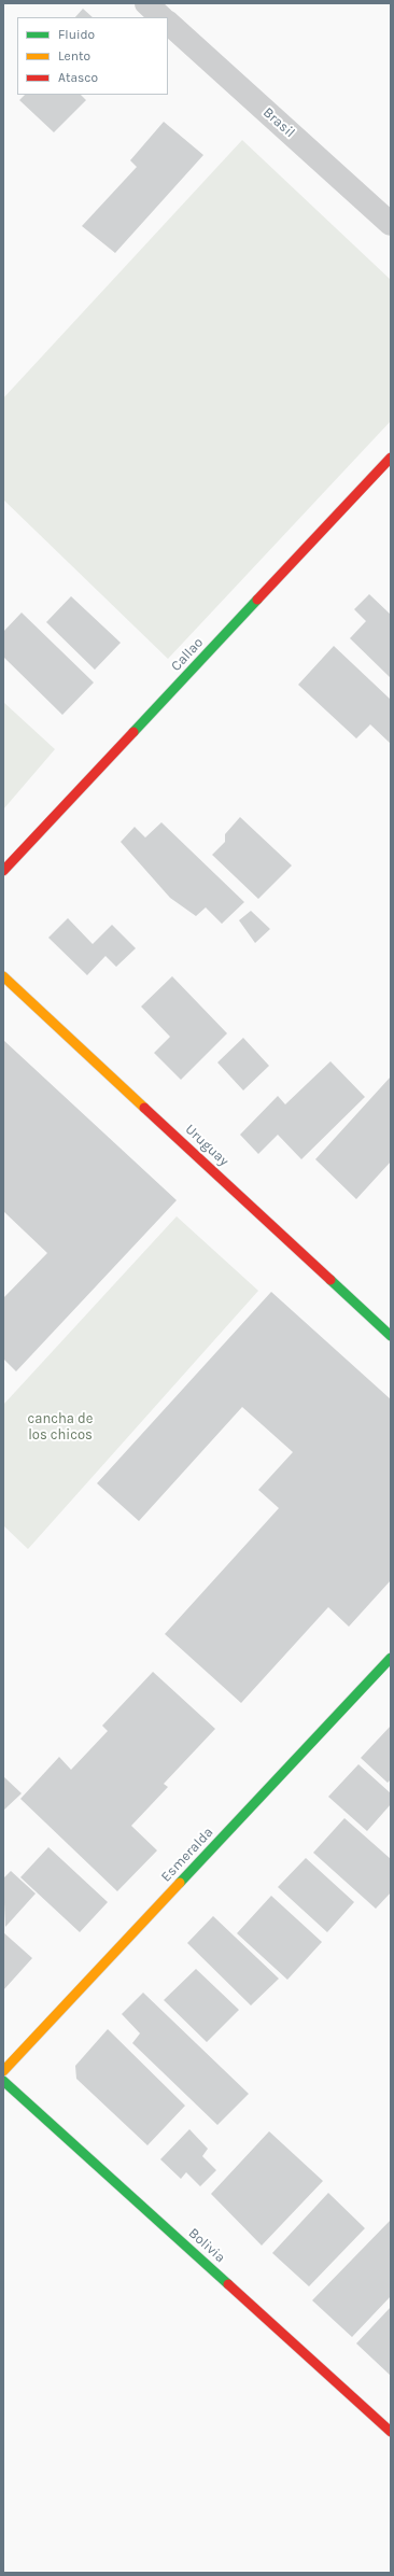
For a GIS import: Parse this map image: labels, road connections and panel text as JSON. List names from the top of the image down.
{
  "streets": {
    "street": [
      "Brasil",
      "Callao",
      "Uruguay",
      "Esmeralda",
      "Bolivia"
    ]
  },
  "parks": ["cancha de los chicos"],
  "legend": ["Fluido", "Lento", "Atasco"]
}
